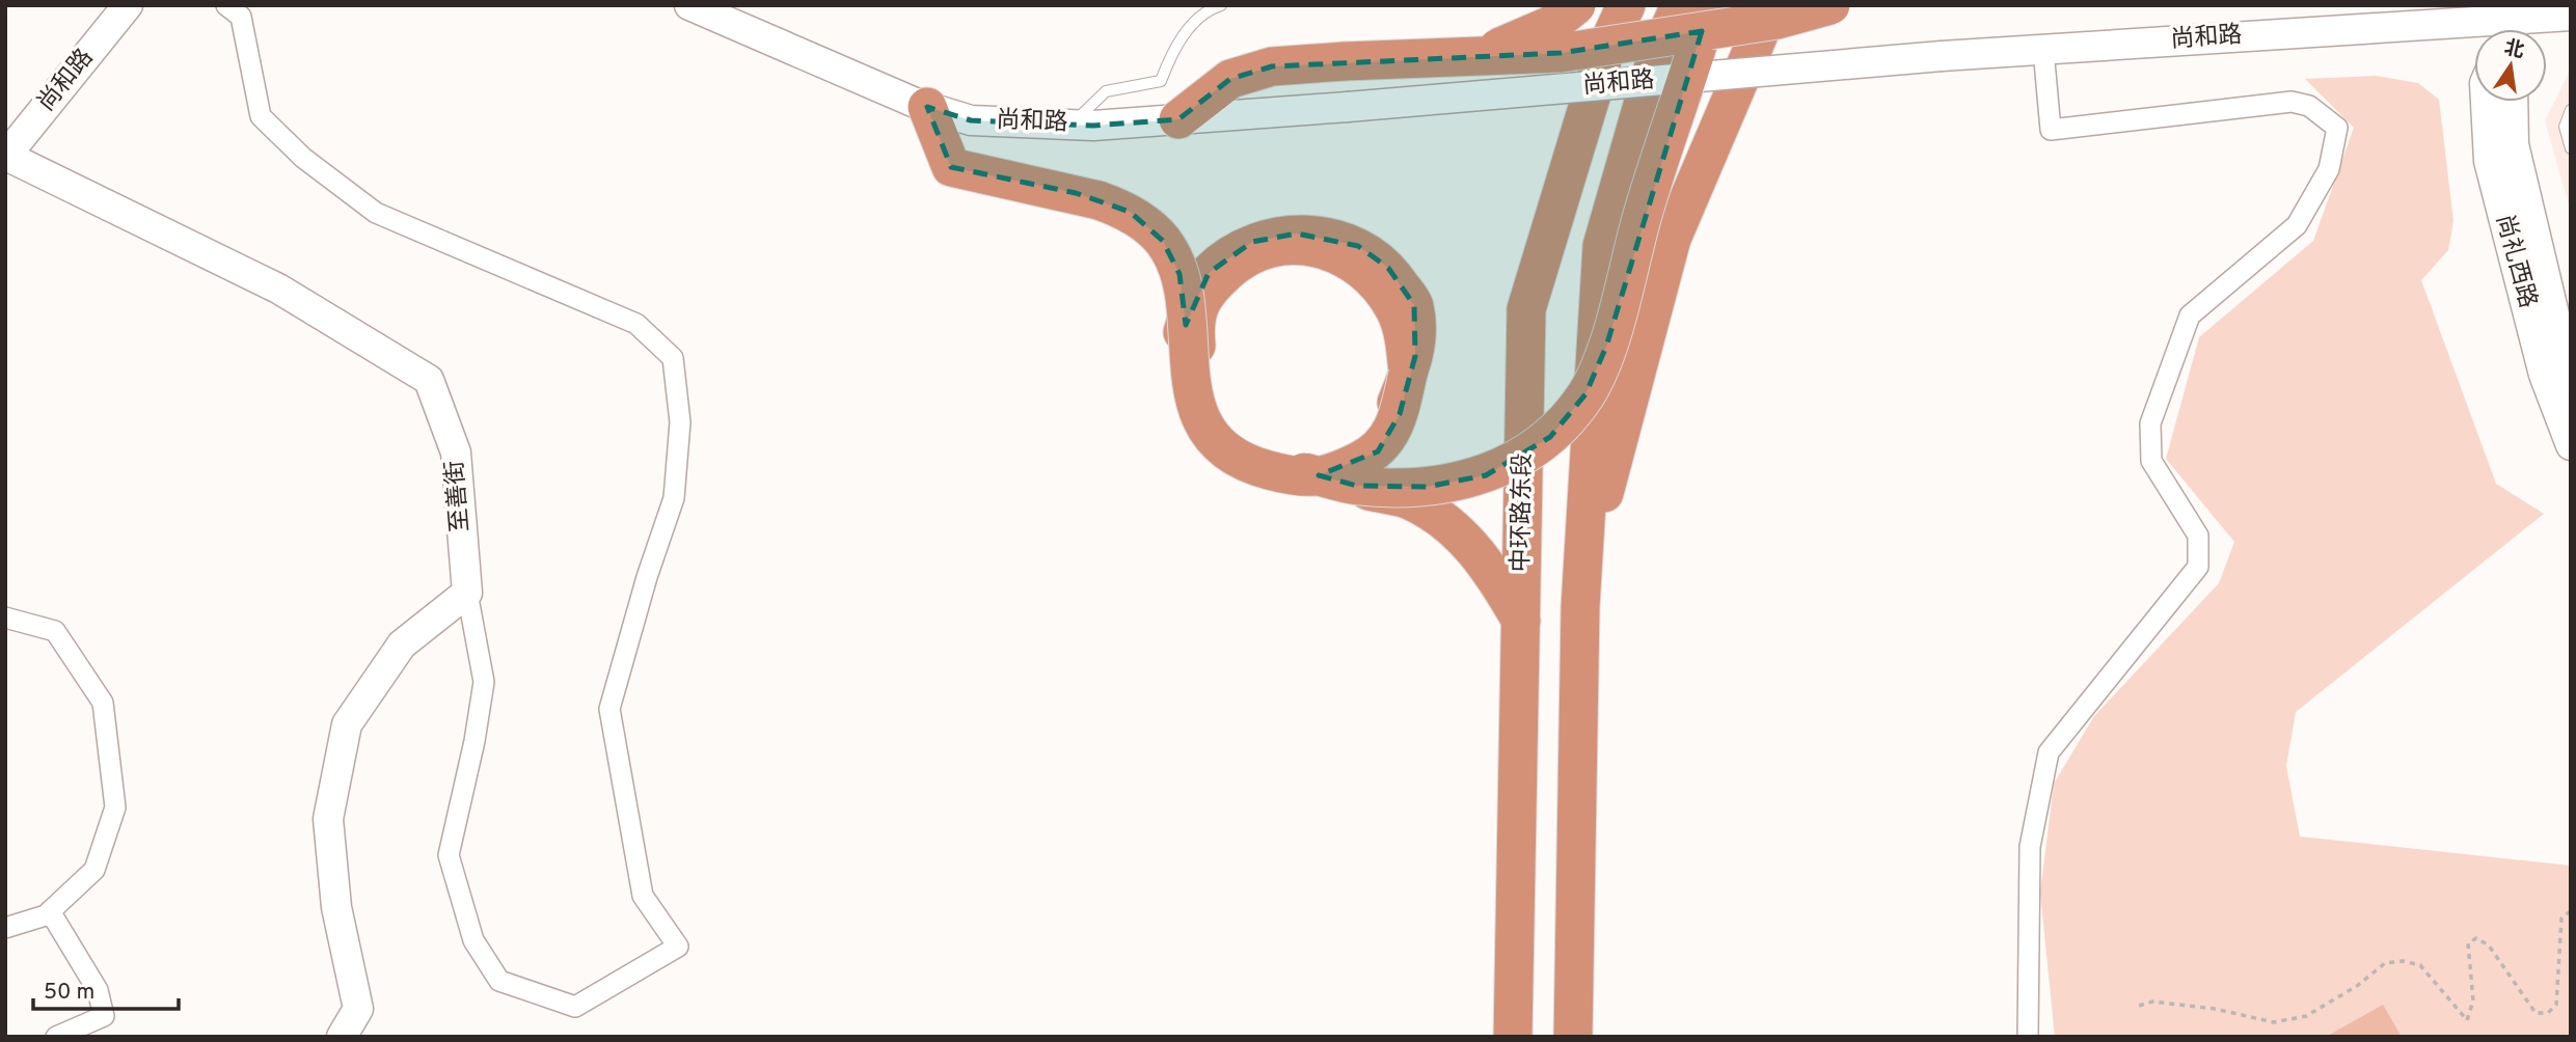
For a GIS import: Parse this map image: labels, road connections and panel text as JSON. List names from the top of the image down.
{
  "streets": {
    "highway": ["中环路东段"],
    "street": ["尚和路", "尚礼西路", "至善街"]
  },
  "crossings": [
    ["尚和路", "至善街"]
  ],
  "scale_bar": "50 m",
  "north": "top"
}
